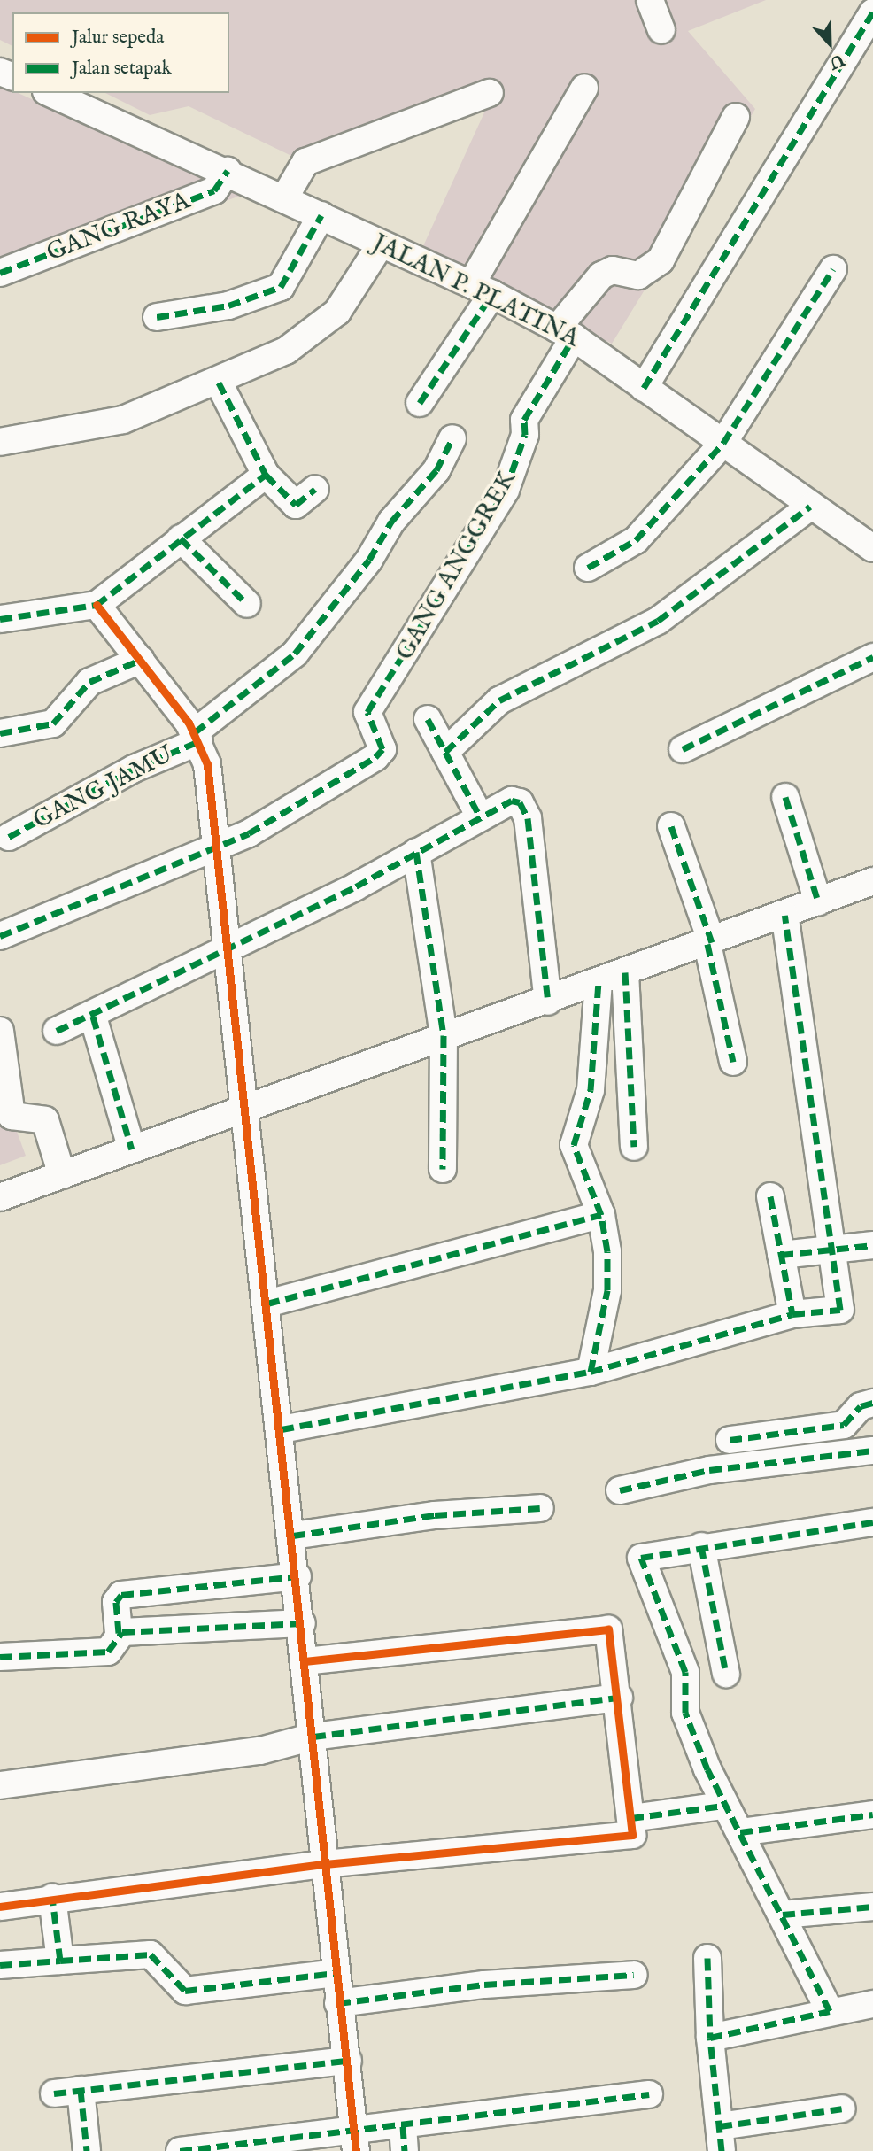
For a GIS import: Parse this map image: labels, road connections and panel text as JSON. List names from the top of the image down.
{
  "streets": {
    "street": [
      "GANG RAYA",
      "JALAN P. PLATINA",
      "GANG ANGGREK",
      "GANG JAMU"
    ]
  },
  "crossings": [
    ["GANG RAYA", "JALAN P. PLATINA"],
    ["JALAN P. PLATINA", "GANG ANGGREK"]
  ],
  "legend": ["Jalur sepeda", "Jalan setapak"],
  "north": "bottom"
}
